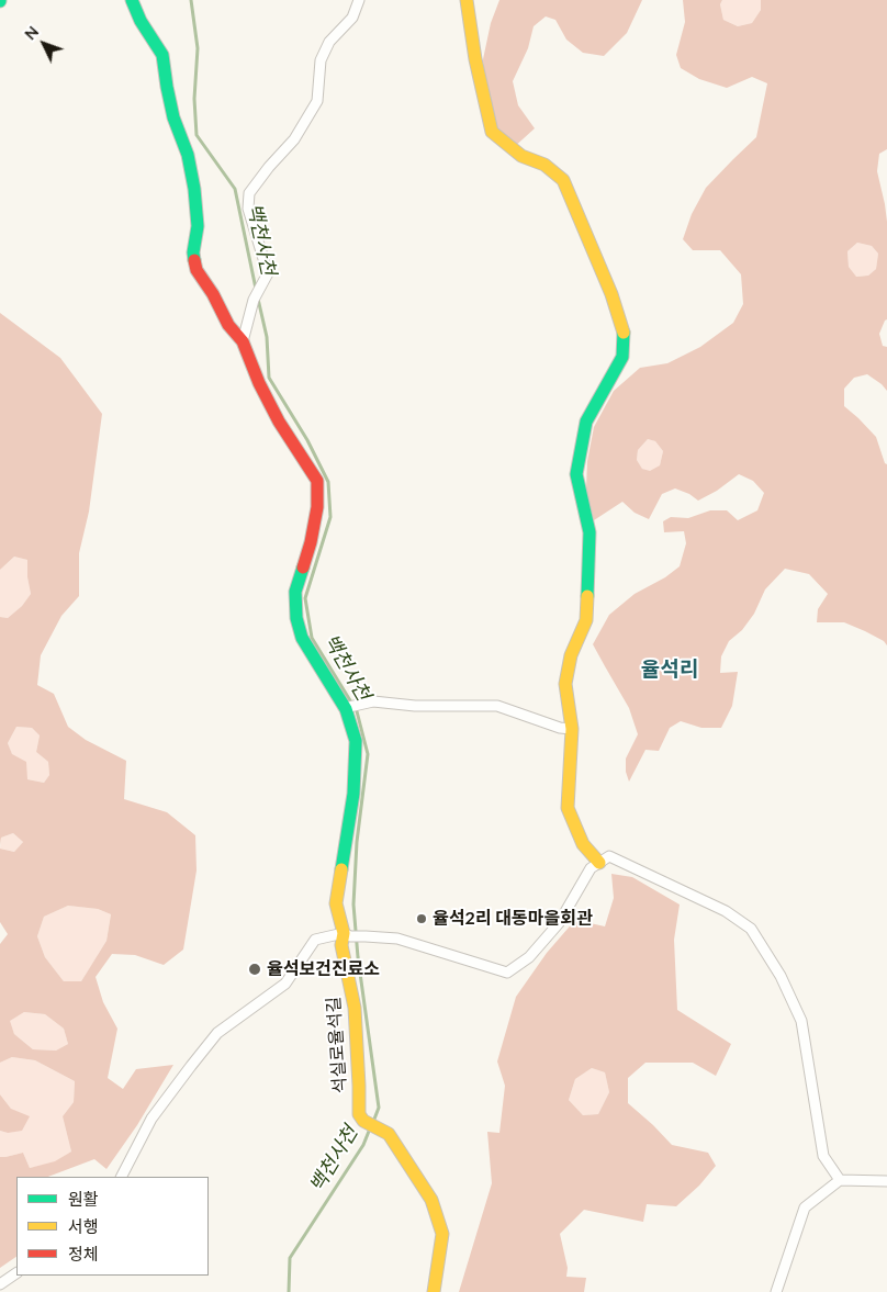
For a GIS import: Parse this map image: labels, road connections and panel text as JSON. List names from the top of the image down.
{
  "streets": {
    "street": ["석실로율석길"]
  },
  "districts": ["율석리"],
  "water": ["백천사천"],
  "places": ["율석2리 대동마을회관", "율석보건진료소"],
  "legend": ["원활", "서행", "정체"],
  "north": "top left"
}
